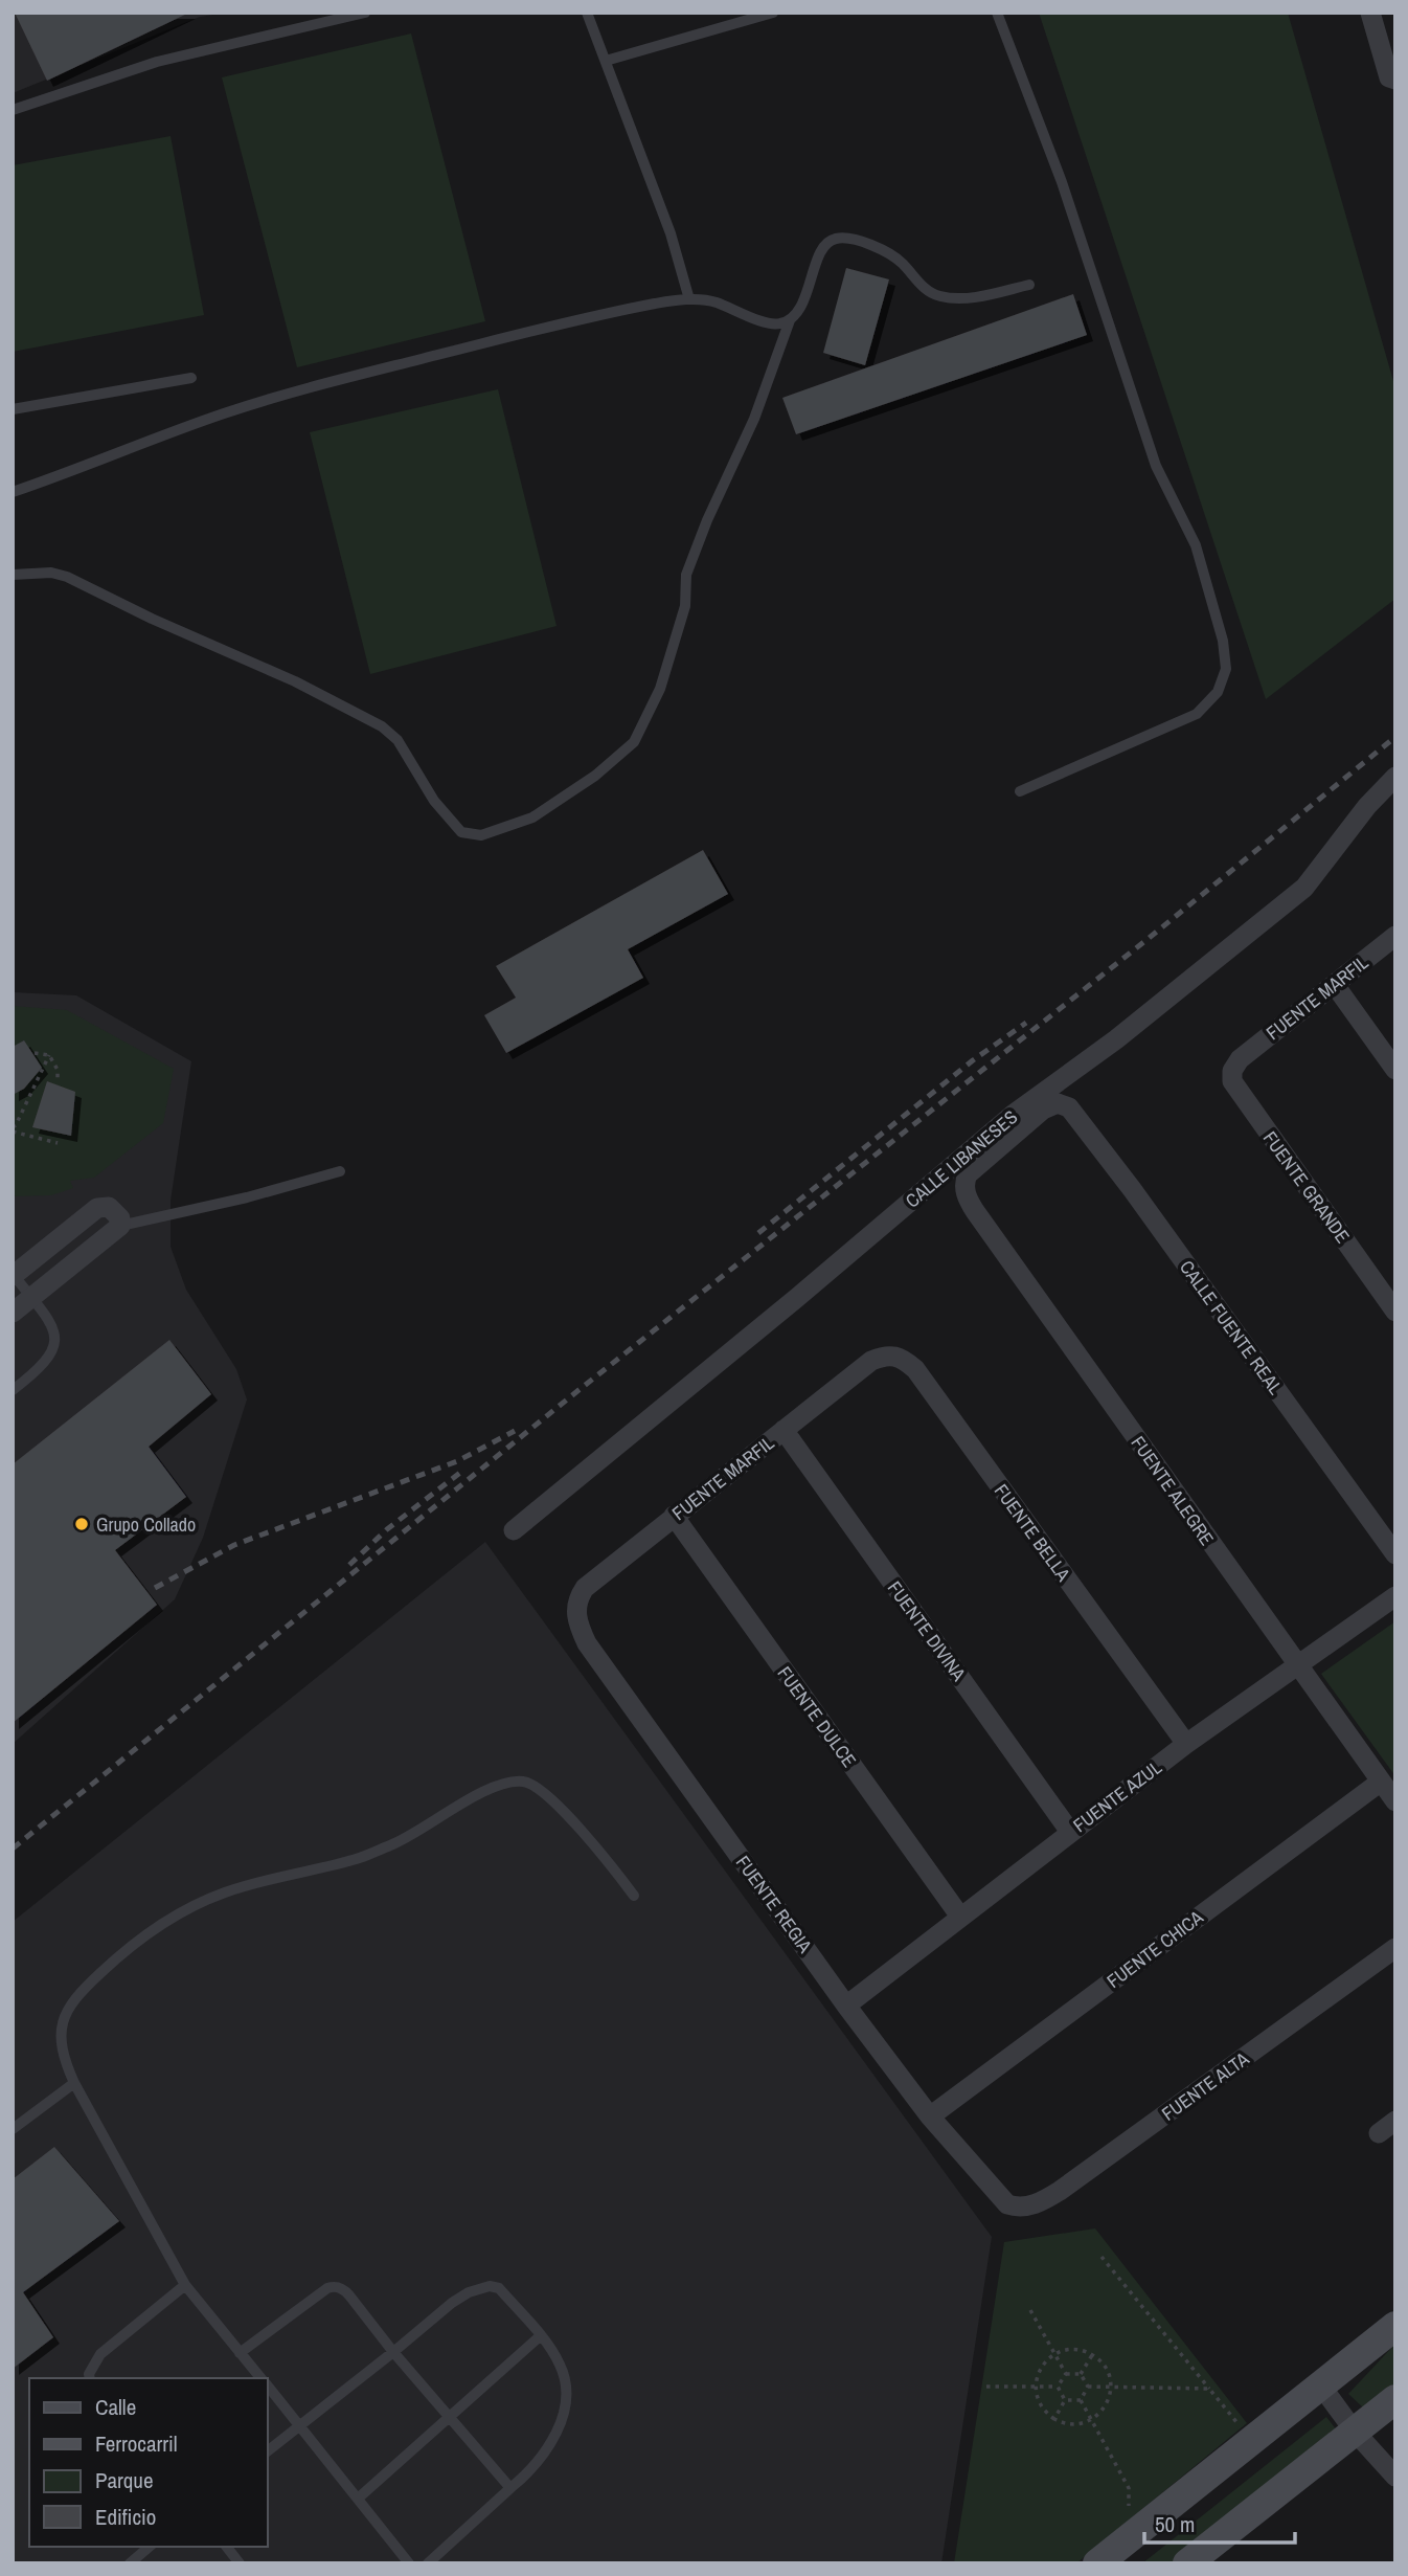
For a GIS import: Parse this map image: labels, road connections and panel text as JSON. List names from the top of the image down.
{
  "streets": {
    "street": [
      "FUENTE MARFIL",
      "CALLE LIBANESES",
      "FUENTE GRANDE",
      "CALLE FUENTE REAL",
      "FUENTE ALEGRE",
      "FUENTE BELLA",
      "FUENTE DIVINA",
      "FUENTE DULCE",
      "FUENTE AZUL",
      "FUENTE REGIA",
      "FUENTE CHICA",
      "FUENTE ALTA"
    ]
  },
  "crossings": [
    ["FUENTE MARFIL", "FUENTE GRANDE"],
    ["FUENTE MARFIL", "FUENTE BELLA"],
    ["FUENTE MARFIL", "FUENTE DIVINA"],
    ["FUENTE MARFIL", "FUENTE DULCE"],
    ["FUENTE MARFIL", "FUENTE REGIA"],
    ["CALLE FUENTE REAL", "FUENTE ALEGRE"],
    ["FUENTE ALEGRE", "FUENTE AZUL"],
    ["FUENTE ALEGRE", "FUENTE CHICA"],
    ["FUENTE BELLA", "FUENTE AZUL"],
    ["FUENTE DIVINA", "FUENTE AZUL"],
    ["FUENTE DULCE", "FUENTE AZUL"],
    ["FUENTE AZUL", "FUENTE REGIA"],
    ["FUENTE REGIA", "FUENTE CHICA"],
    ["FUENTE REGIA", "FUENTE ALTA"]
  ],
  "places": ["Grupo Collado"],
  "legend": [
    "Calle",
    "Ferrocarril",
    "Parque",
    "Edificio"
  ],
  "scale_bar": "50 m"
}
